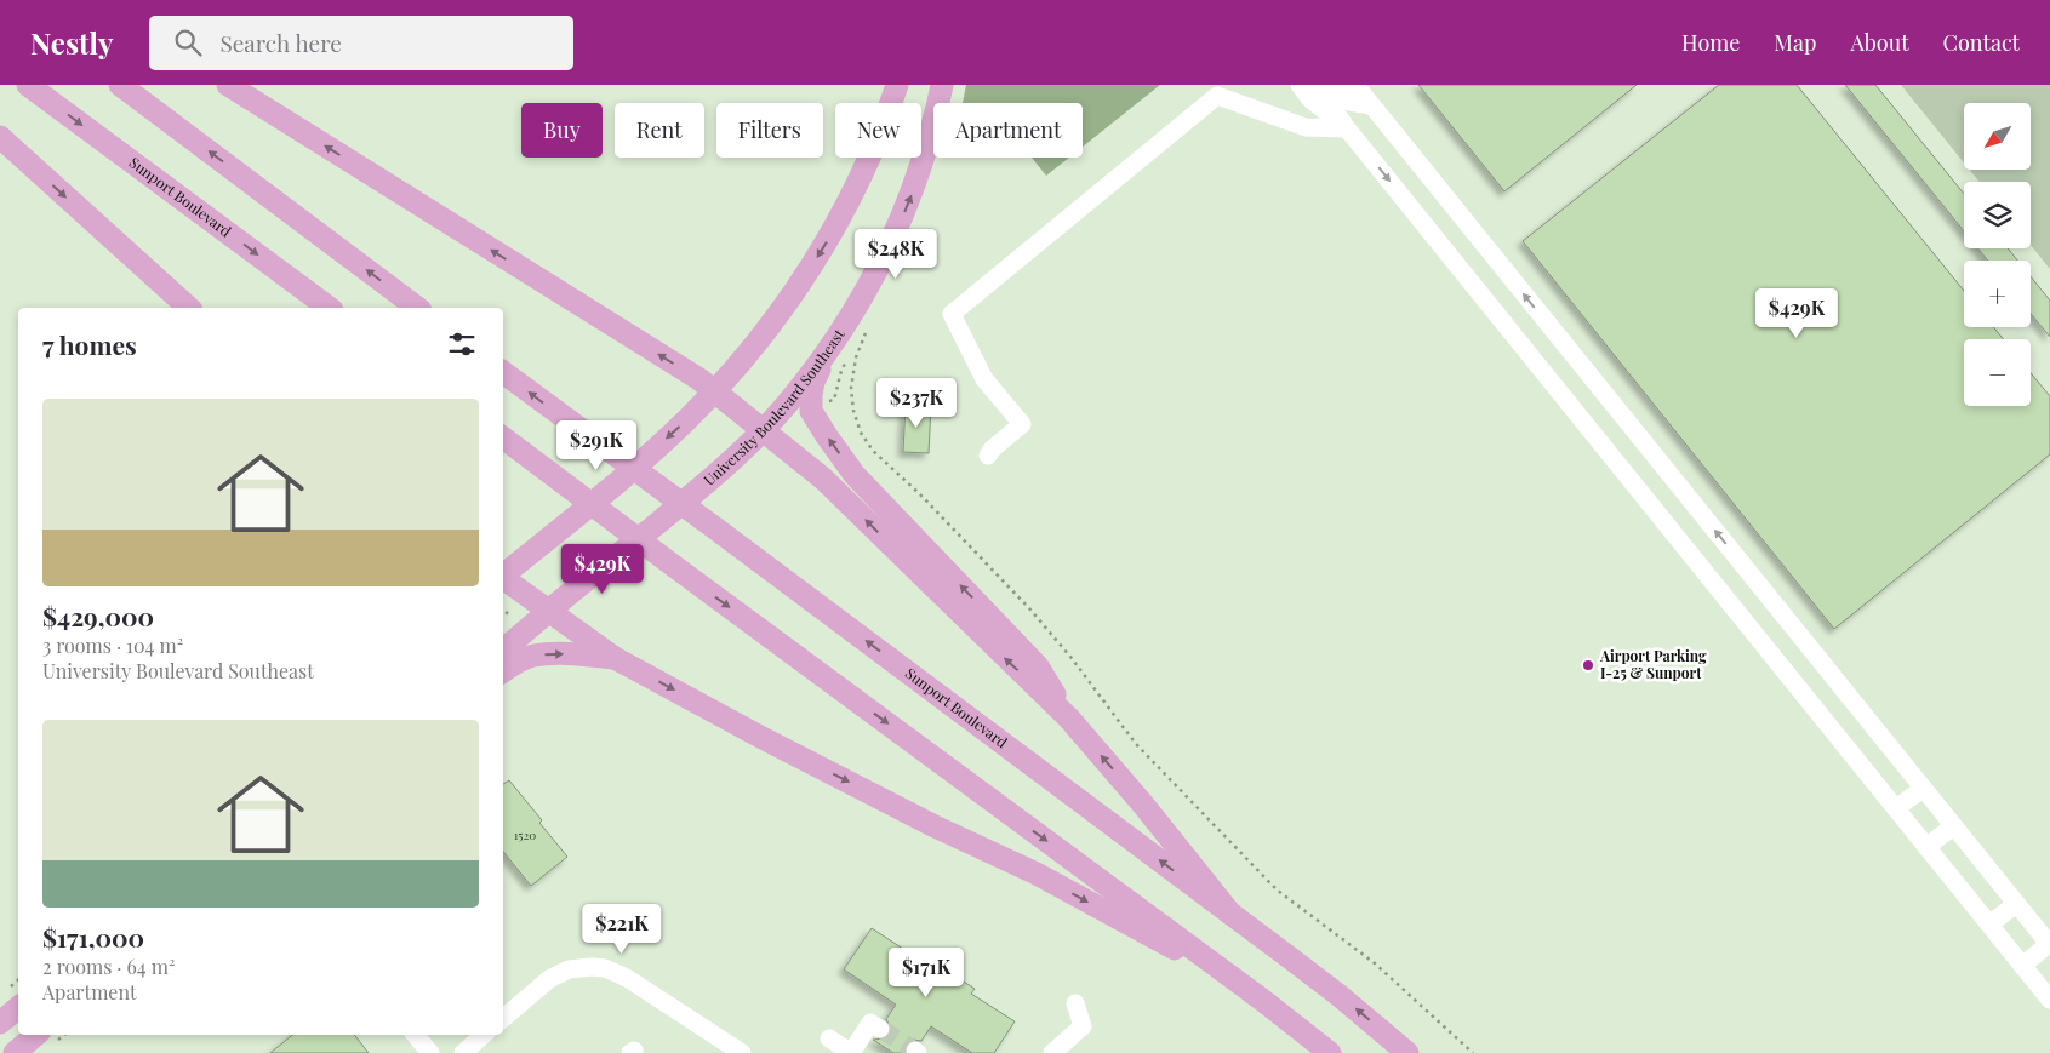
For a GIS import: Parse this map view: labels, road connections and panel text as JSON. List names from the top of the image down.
{
  "streets": {
    "main road": ["Sunport Boulevard", "University Boulevard Southeast"]
  },
  "places": ["Airport Parking I-25 & Sunport"],
  "house_numbers": ["1520"],
  "north": "bottom left",
  "page": {
    "header": "Nestly",
    "search": "Search here",
    "nav": [
      "Home",
      "Map",
      "About",
      "Contact"
    ],
    "map_buttons": ["+", "−"],
    "chip": [
      "Buy",
      "Rent",
      "Filters",
      "New",
      "Apartment"
    ],
    "price": [
      "$248K",
      "$429K",
      "$237K",
      "$291K",
      "$429K",
      "$221K",
      "$171K"
    ],
    "heading": "7 homes",
    "list": [
      {
        "name": "$429,000",
        "note": "3 rooms · 104 m² · University Boulevard Southeast"
      },
      {
        "name": "$171,000",
        "note": "2 rooms · 64 m² · Apartment"
      }
    ]
  }
}
